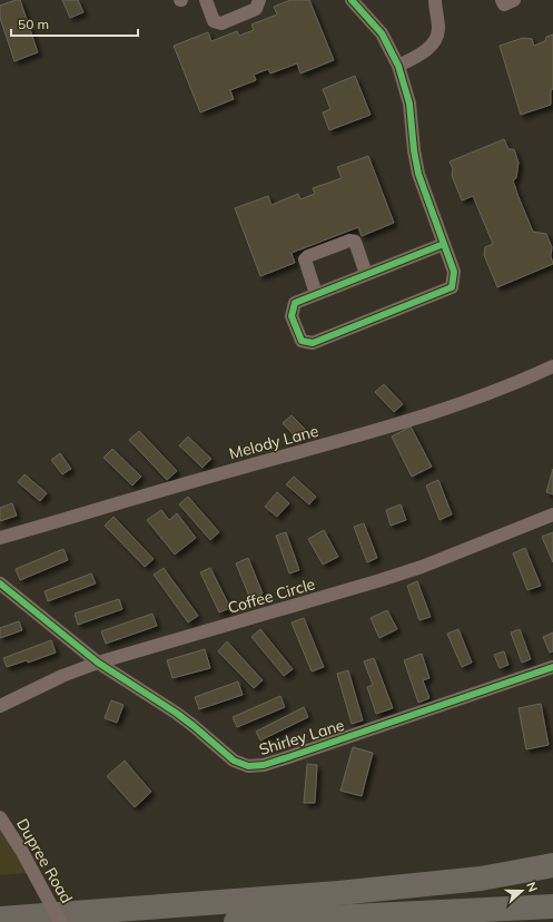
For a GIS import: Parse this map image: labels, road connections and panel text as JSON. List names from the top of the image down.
{
  "streets": {
    "street": [
      "Melody Lane",
      "Coffee Circle",
      "Shirley Lane",
      "Dupree Road"
    ]
  },
  "crossings": [
    ["Coffee Circle", "Shirley Lane"]
  ],
  "scale_bar": "50 m",
  "north": "right"
}
